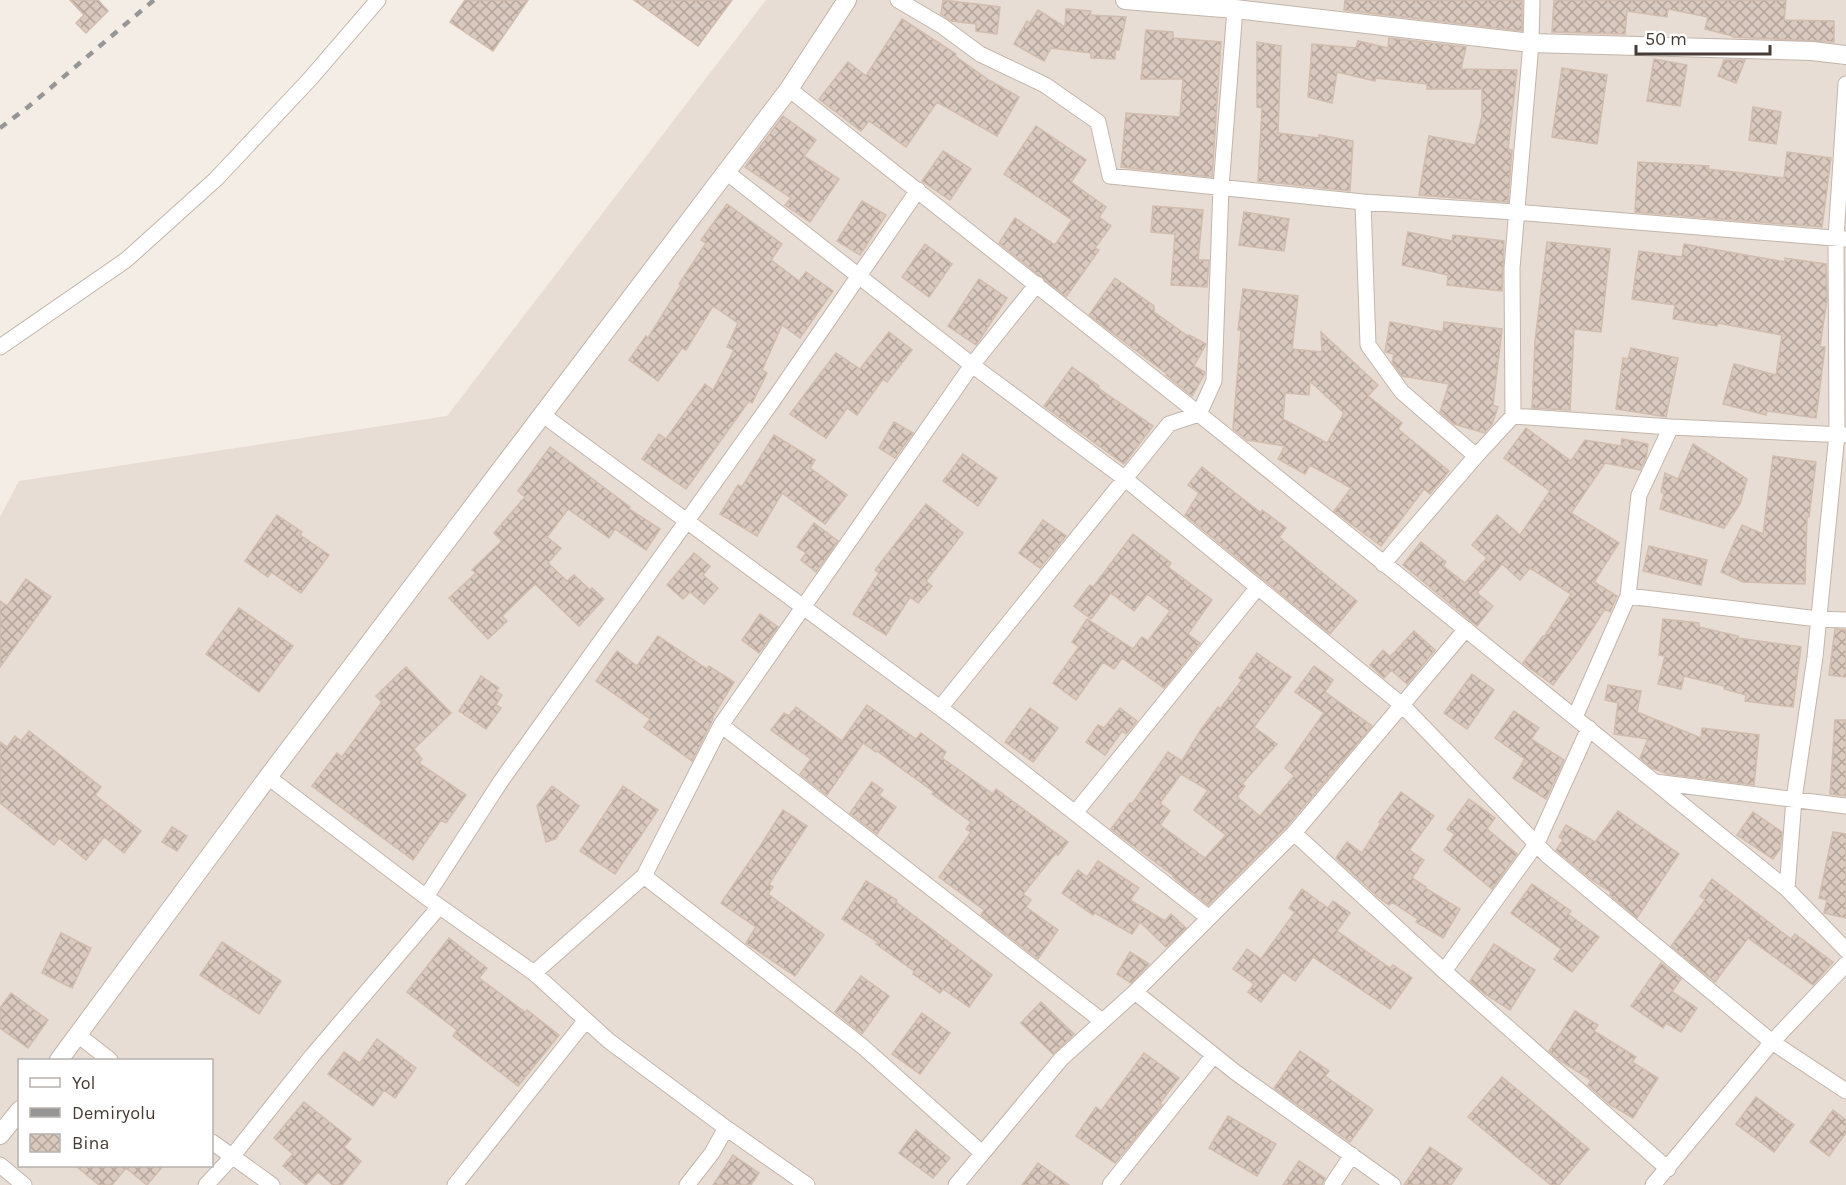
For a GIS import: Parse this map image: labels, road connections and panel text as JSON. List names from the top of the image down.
{
  "legend": ["Yol", "Demiryolu", "Bina"],
  "scale_bar": "50 m"
}
